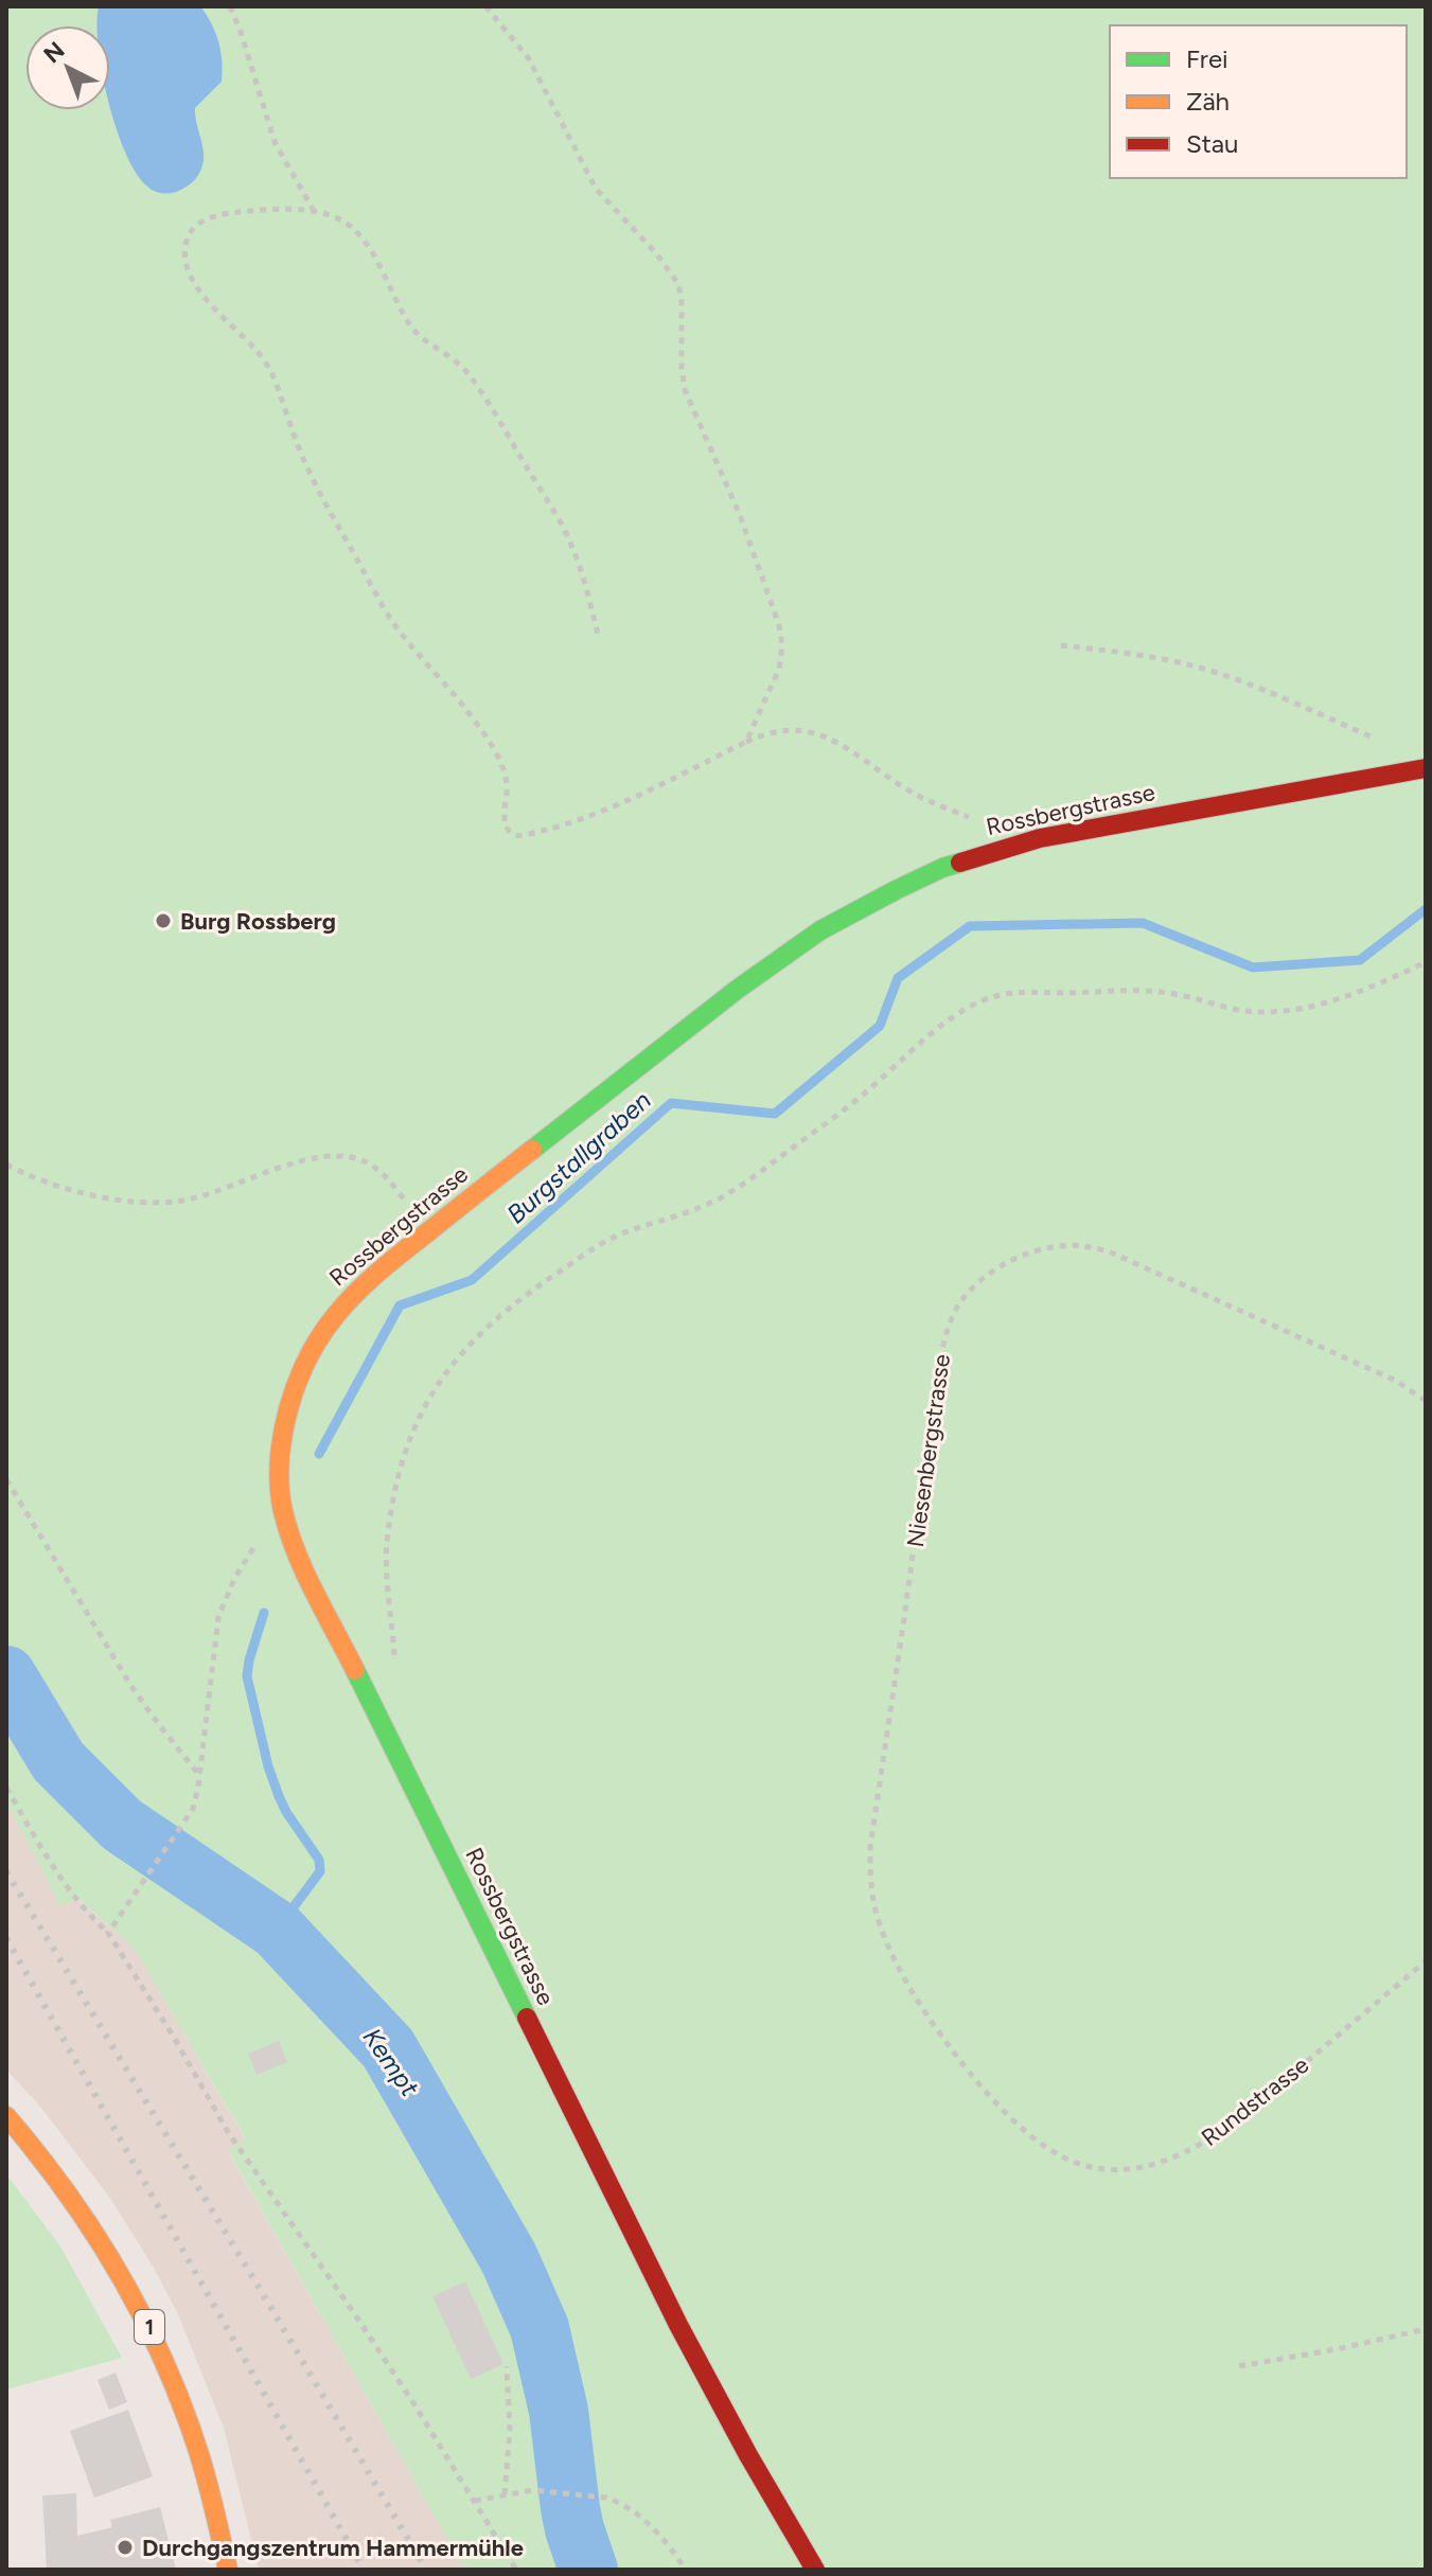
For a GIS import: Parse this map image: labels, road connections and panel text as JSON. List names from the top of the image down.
{
  "streets": {
    "street": ["Rossbergstrasse", "1"],
    "path": ["Niesenbergstrasse", "Rundstrasse"]
  },
  "crossings": [
    ["Niesenbergstrasse", "Rundstrasse"]
  ],
  "water": ["Burgstallgraben", "Kempt"],
  "places": ["Burg Rossberg", "Durchgangszentrum Hammermühle"],
  "legend": ["Frei", "Zäh", "Stau"],
  "north": "top left"
}
